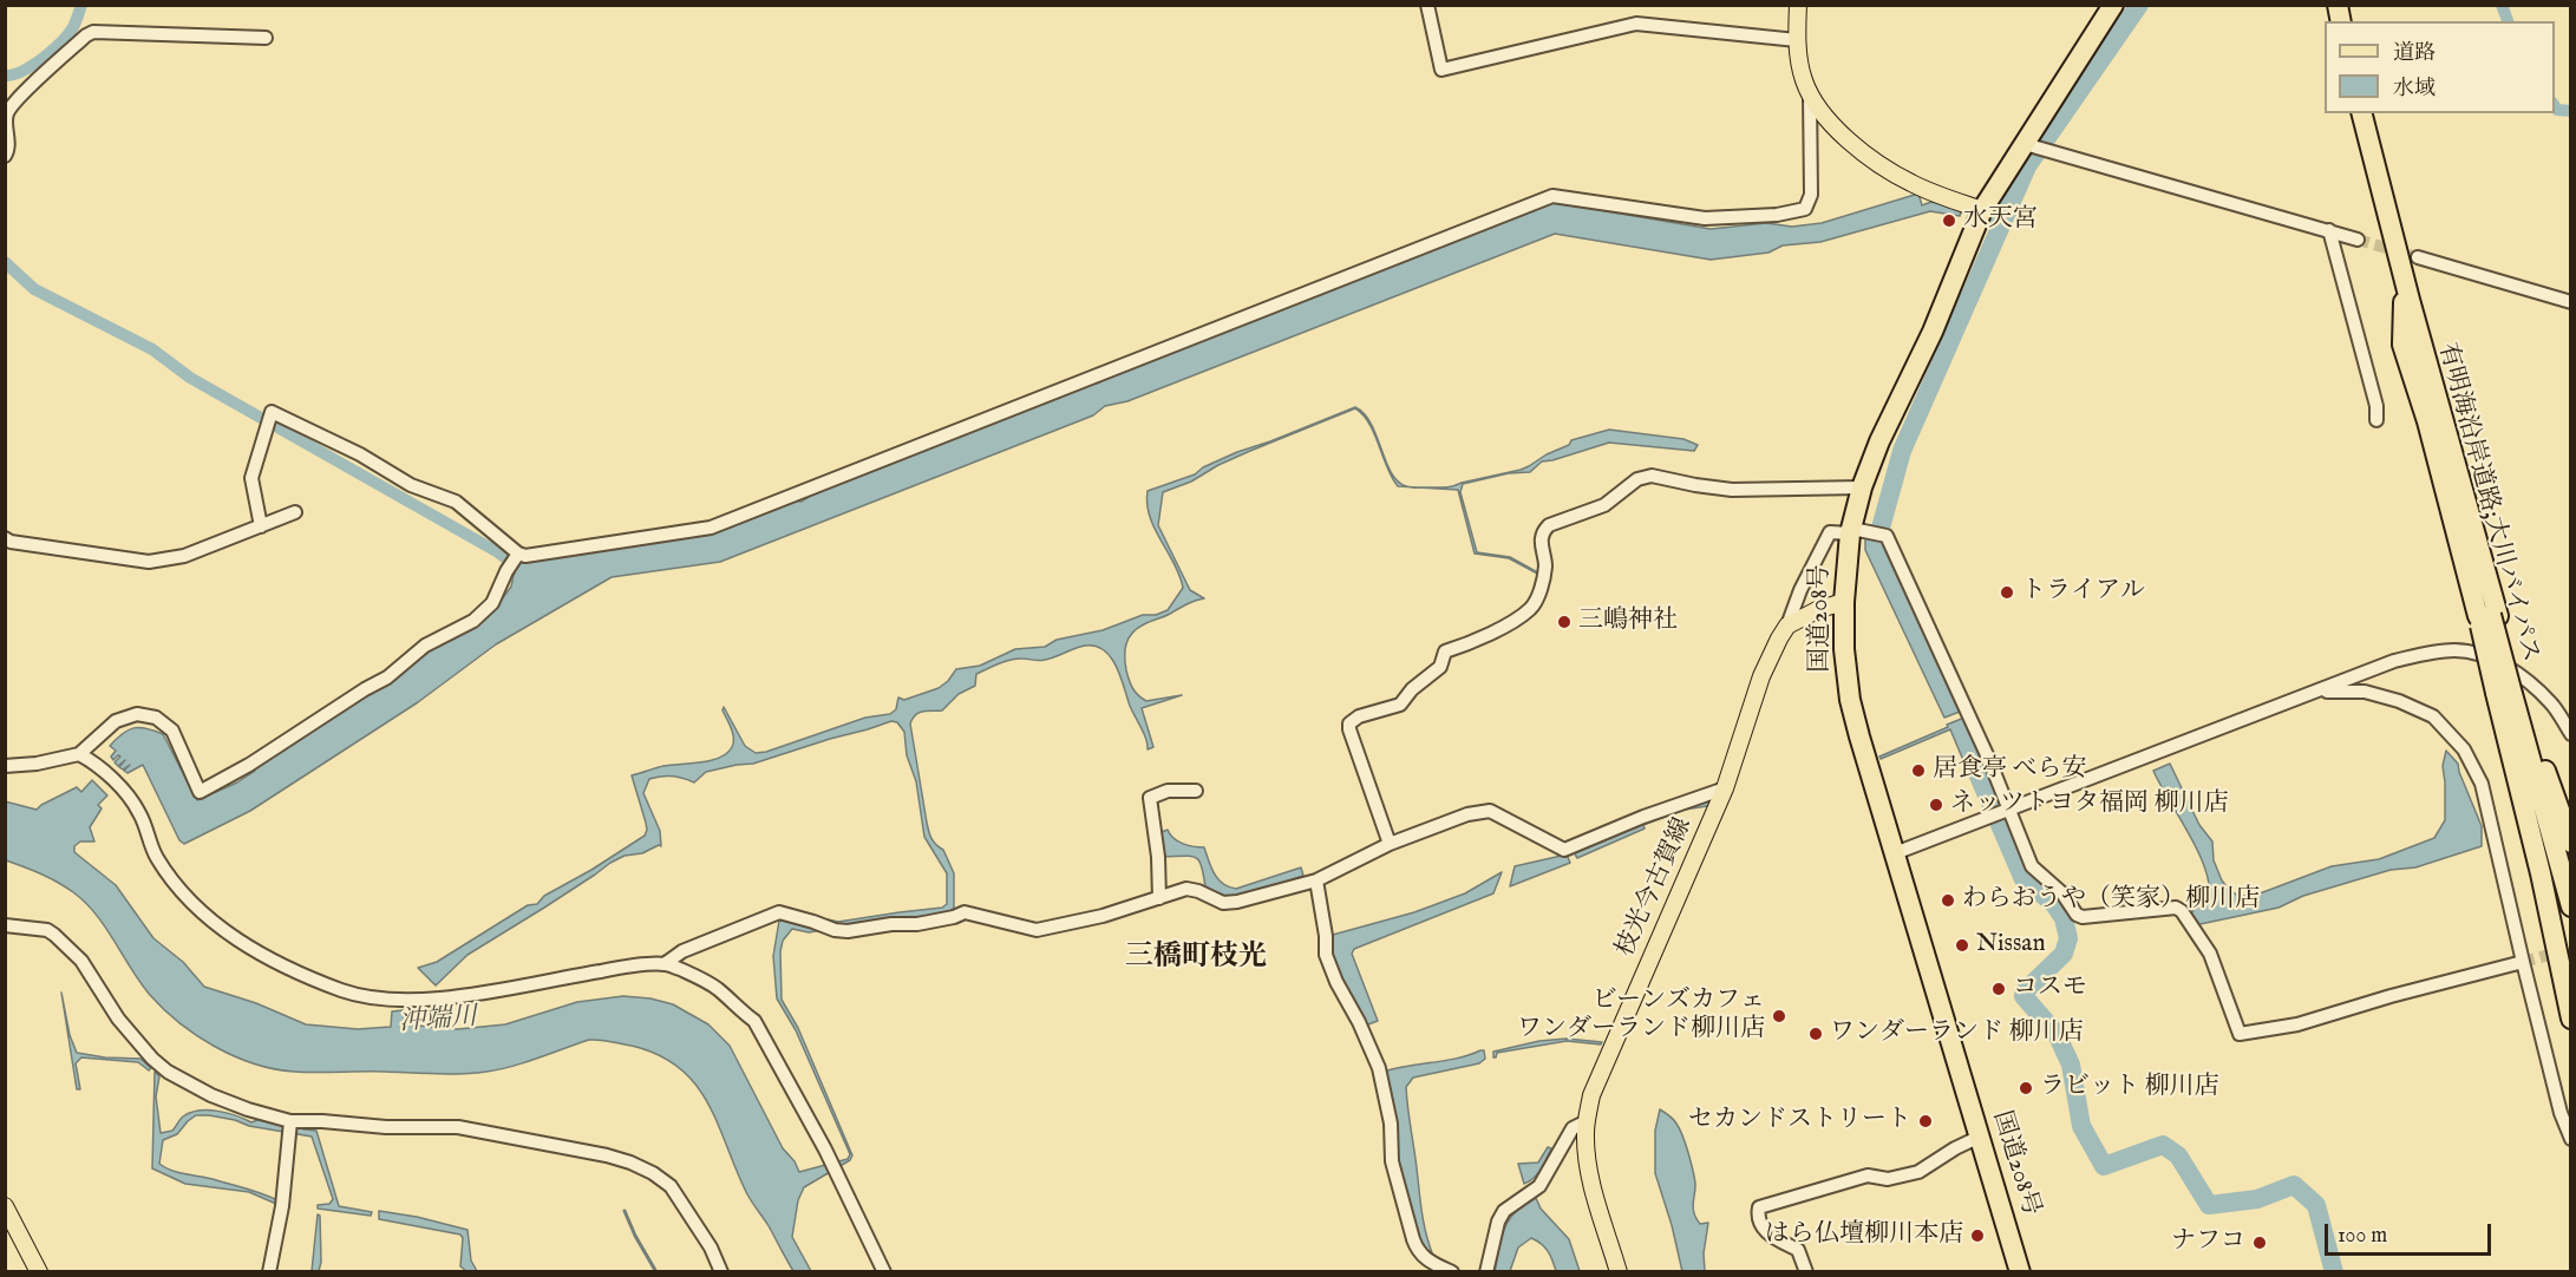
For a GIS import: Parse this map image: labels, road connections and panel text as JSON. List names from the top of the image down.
{
  "streets": {
    "highway": ["有明海沿岸道路;大川バイパス", "国道208号"],
    "main road": ["枝光今古賀線"]
  },
  "districts": ["三橋町枝光"],
  "water": ["沖端川"],
  "places": [
    "水天宮",
    "トライアル",
    "三嶋神社",
    "居食亭 べら安",
    "ネッツトヨタ福岡 柳川店",
    "わらおうや（笑家）柳川店",
    "Nissan",
    "コスモ",
    "ビーンズカフェ ワンダーランド柳川店",
    "ワンダーランド 柳川店",
    "ラビット 柳川店",
    "セカンドストリート",
    "はら仏壇柳川本店",
    "ナフコ"
  ],
  "legend": ["道路", "水域"],
  "scale_bar": "100 m"
}
